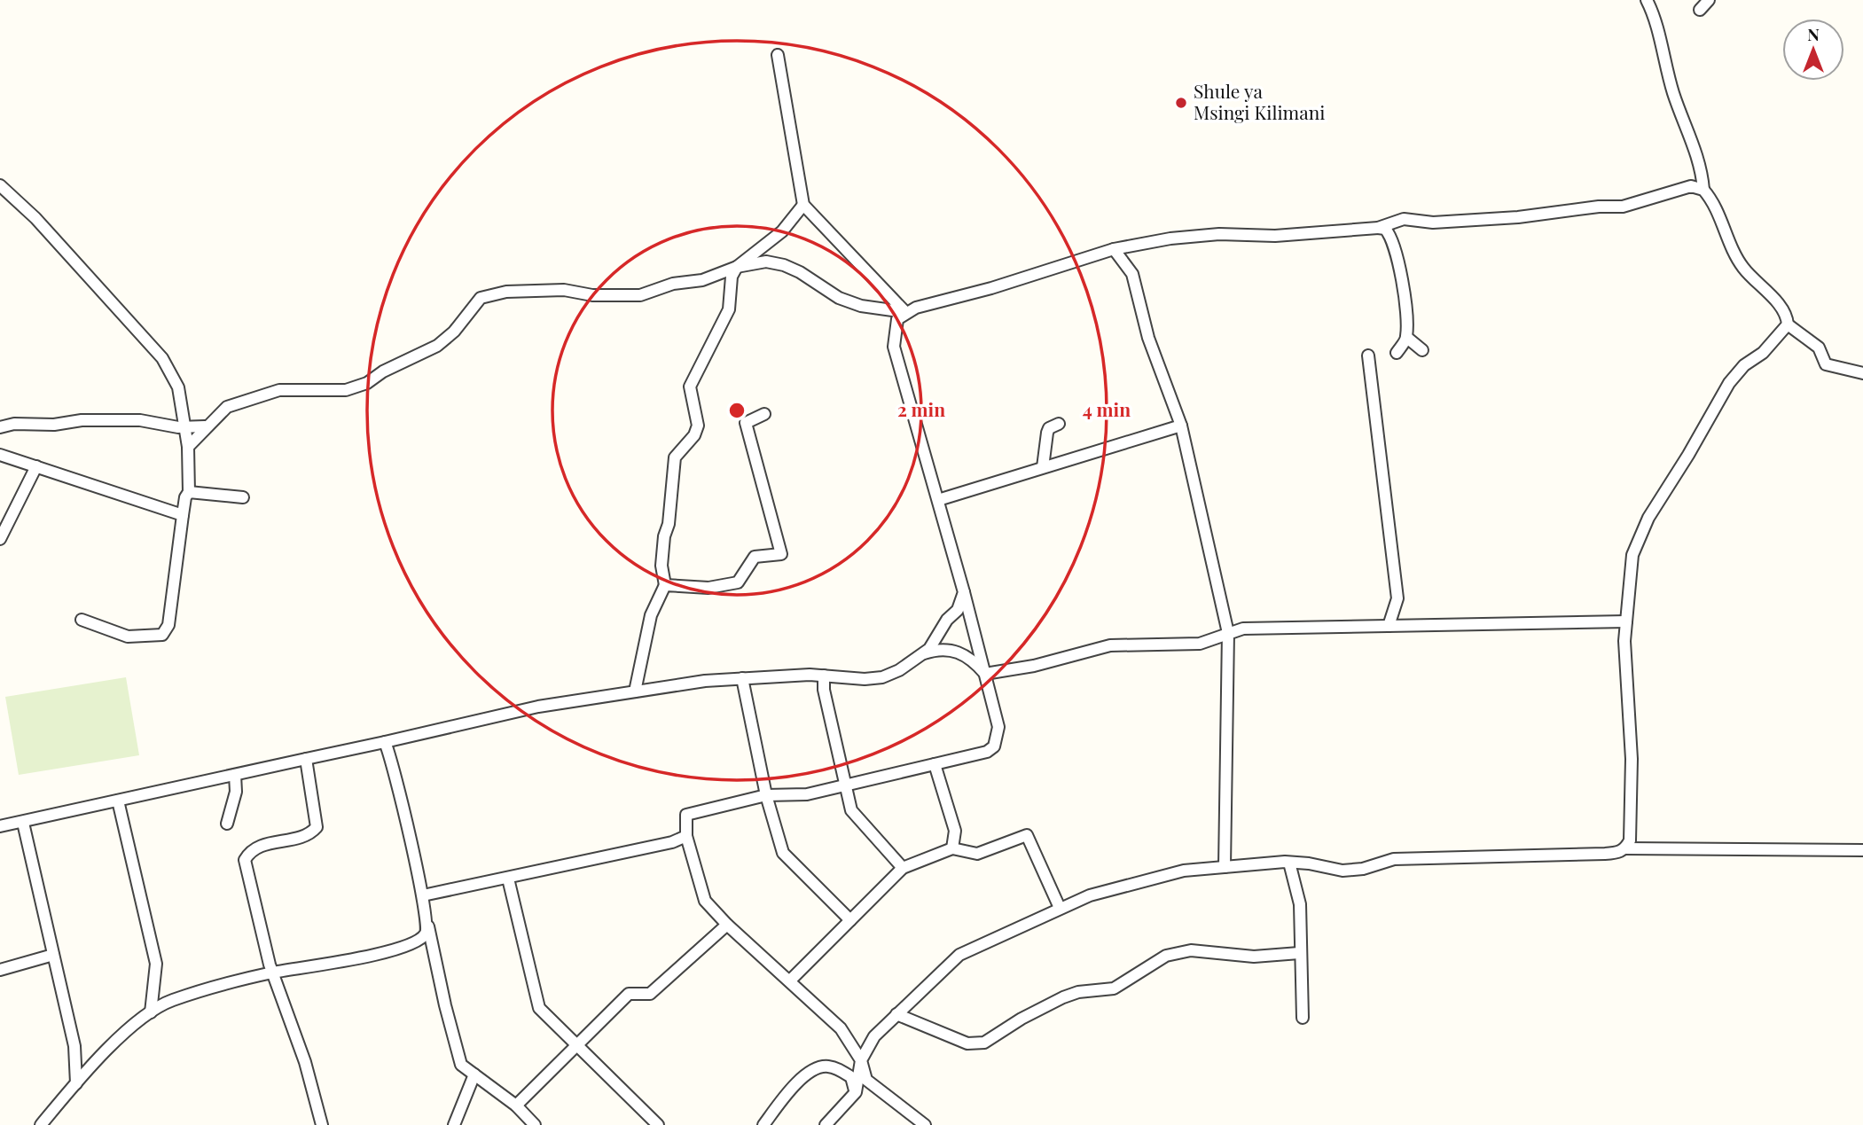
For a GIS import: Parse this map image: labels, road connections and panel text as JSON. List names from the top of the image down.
{
  "places": ["Shule ya Msingi Kilimani"],
  "north": "top",
  "rings": ["2 min", "4 min"]
}
